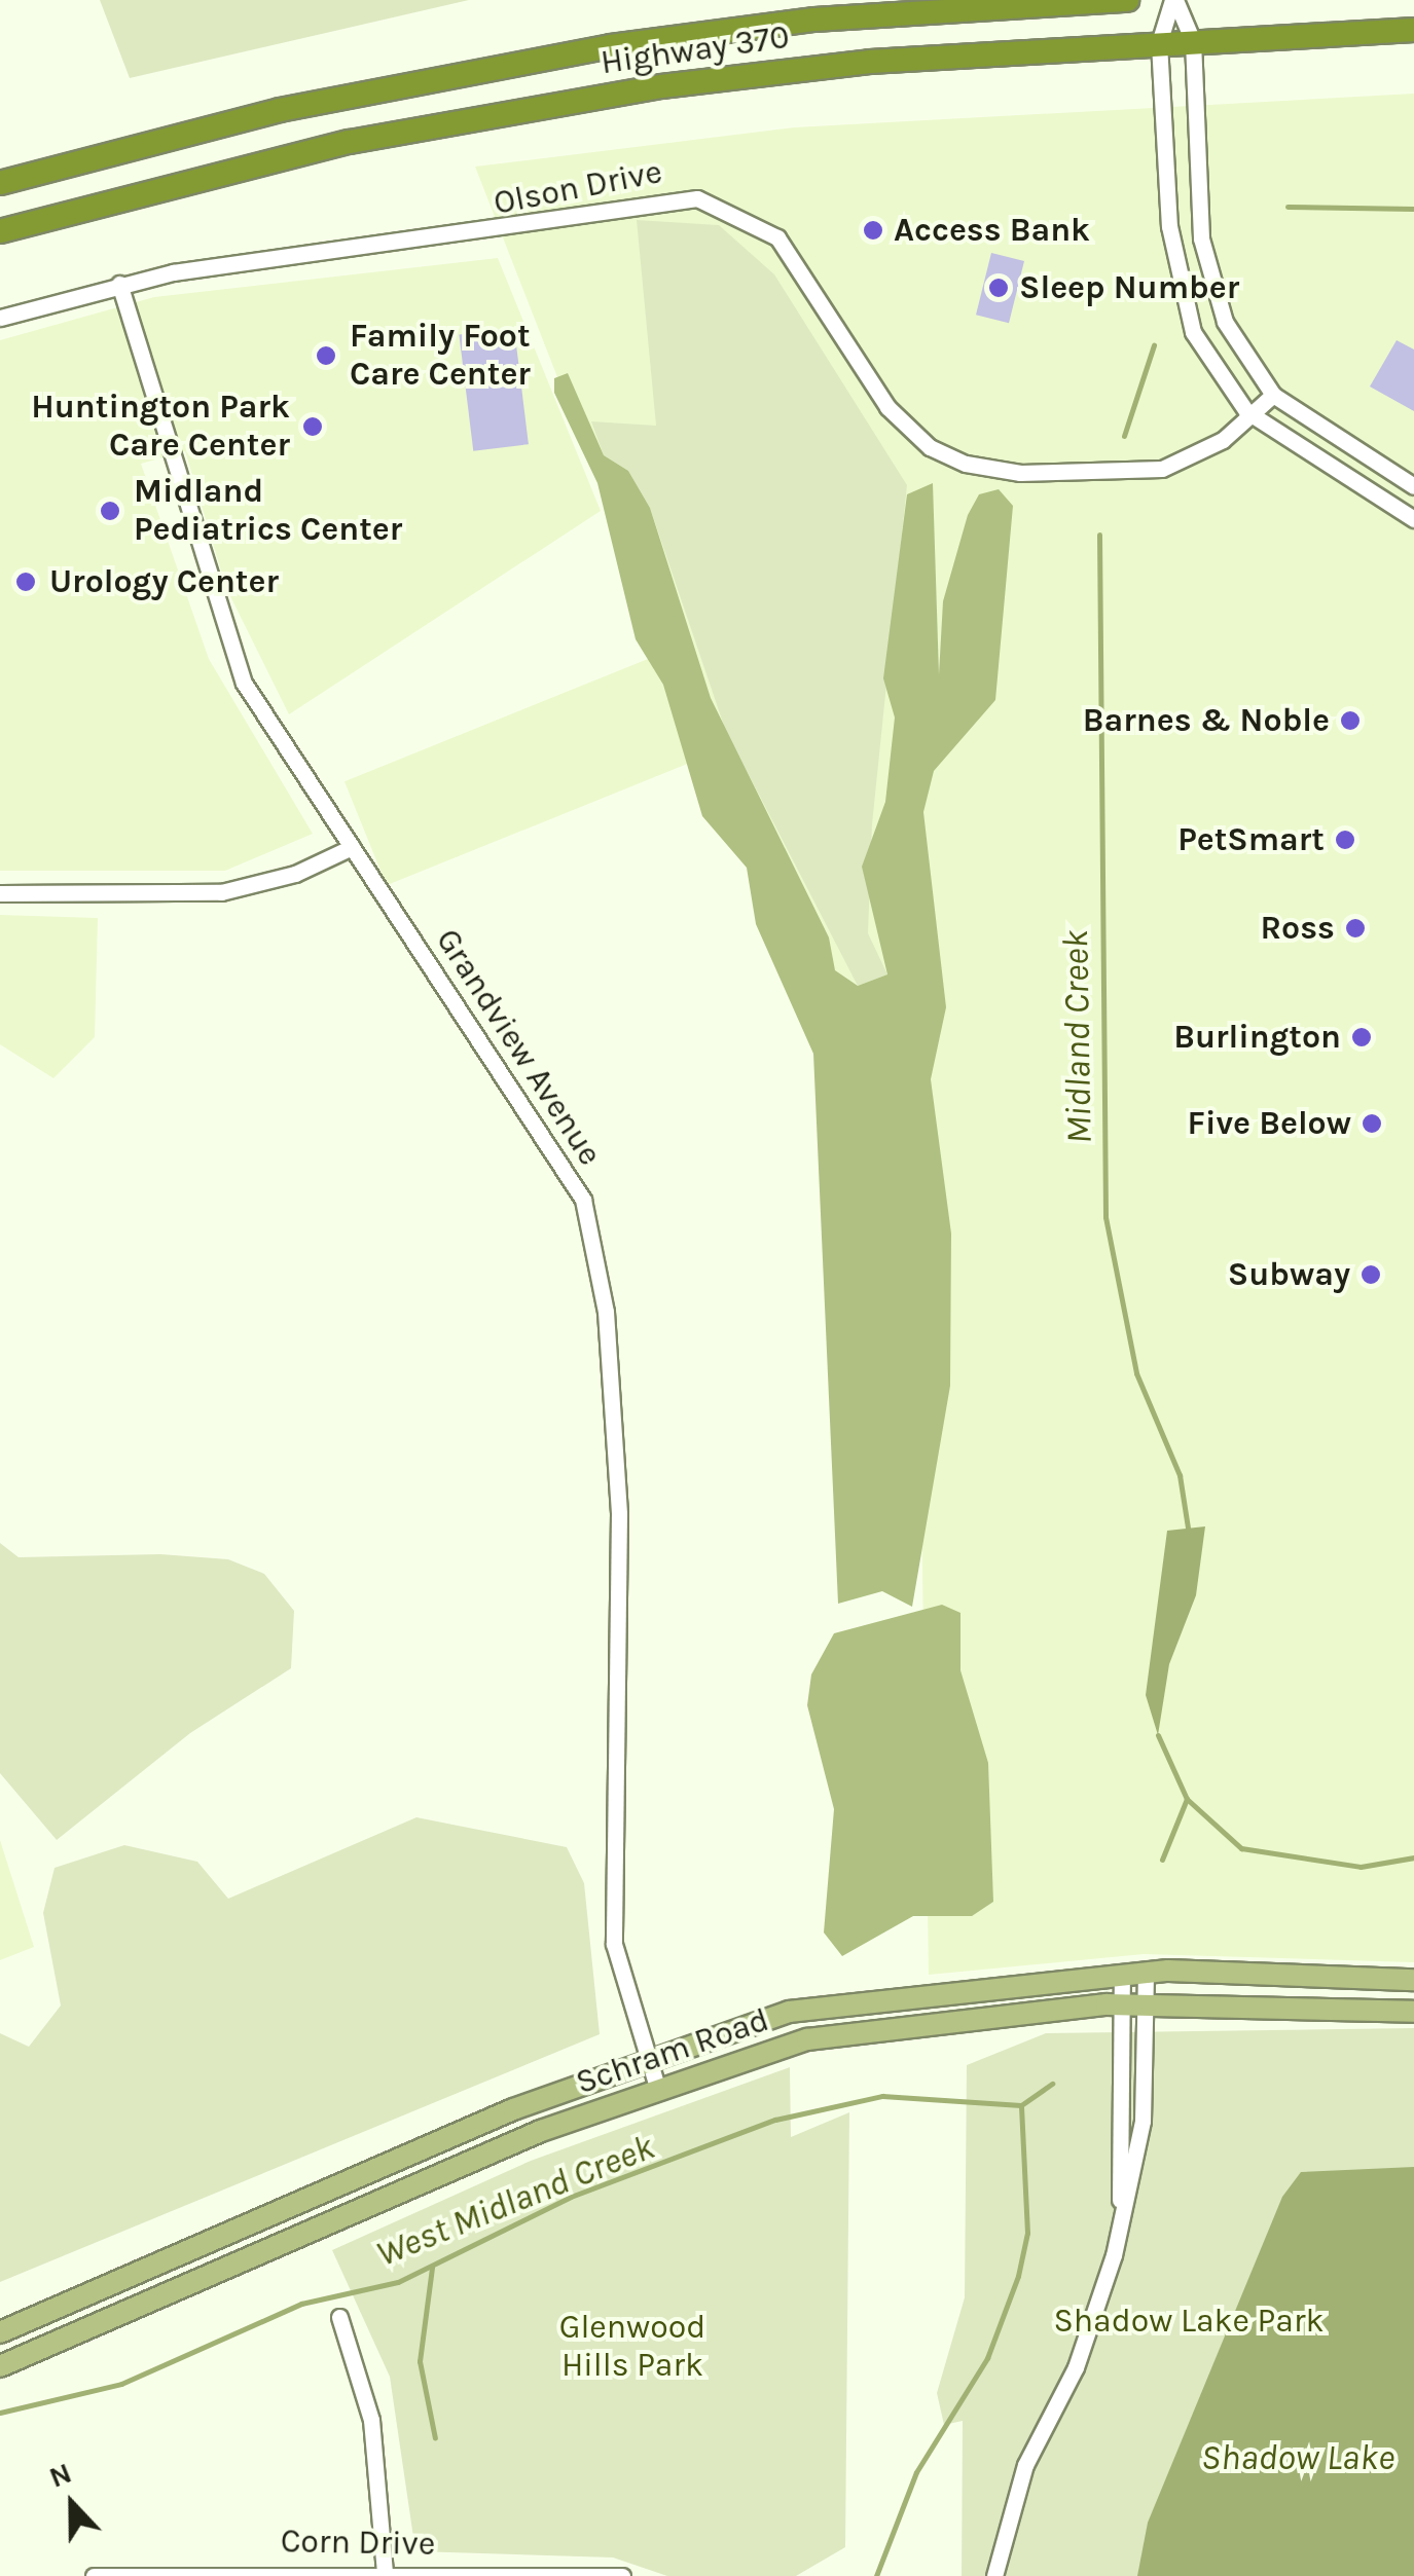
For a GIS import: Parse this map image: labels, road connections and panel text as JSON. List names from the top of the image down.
{
  "streets": {
    "highway": ["Highway 370"],
    "main road": ["Schram Road"],
    "street": ["Olson Drive", "Grandview Avenue", "Corn Drive"]
  },
  "crossings": [
    ["Olson Drive", "Grandview Avenue"],
    ["Grandview Avenue", "Schram Road"]
  ],
  "water": ["Midland Creek", "West Midland Creek", "Shadow Lake"],
  "parks": ["Shadow Lake Park", "Glenwood Hills Park"],
  "places": [
    "Access Bank",
    "Sleep Number",
    "Family Foot Care Center",
    "Huntington Park Care Center",
    "Midland Pediatrics Center",
    "Urology Center",
    "Barnes & Noble",
    "PetSmart",
    "Ross",
    "Burlington",
    "Five Below",
    "Subway"
  ],
  "north": "top"
}
